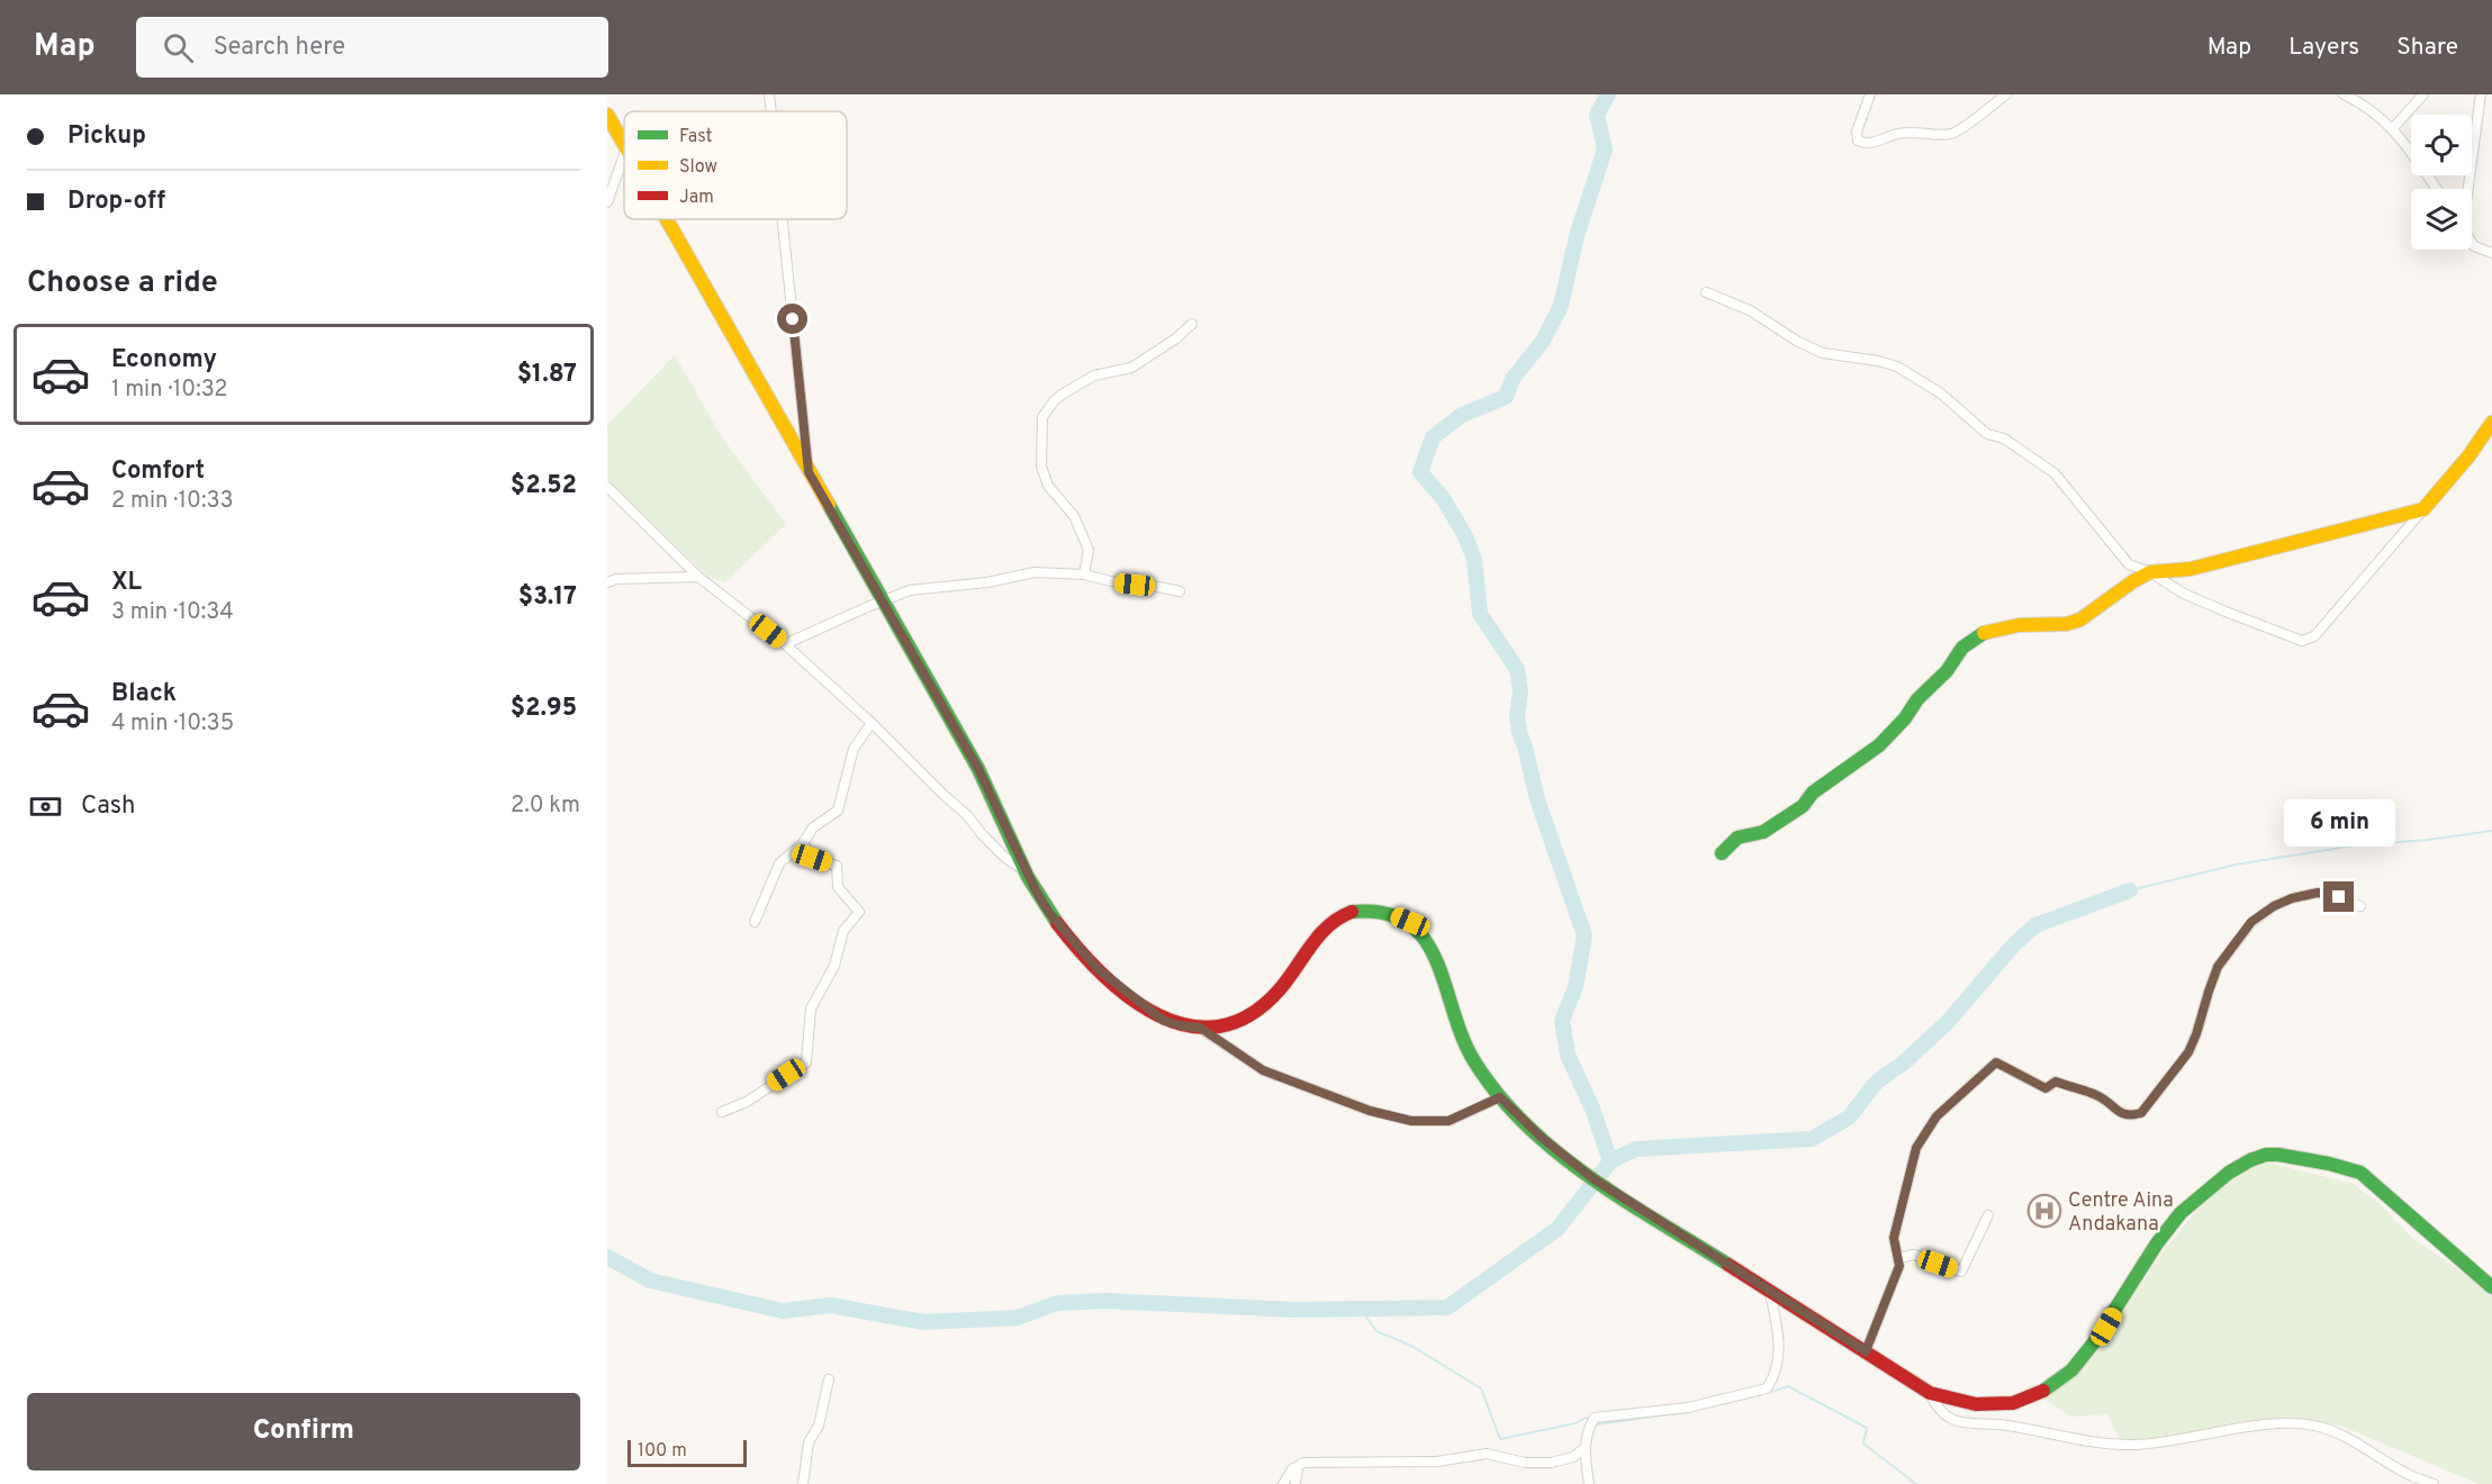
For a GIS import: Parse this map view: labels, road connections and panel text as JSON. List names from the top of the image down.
{
  "places": {
    "hospital": ["Centre Aina Andakana"]
  },
  "legend": ["Fast", "Slow", "Jam"],
  "scale_bar": "100 m",
  "page": {
    "header": "Map",
    "search": "Search here",
    "nav": ["Map", "Layers", "Share"],
    "banner": ["Pickup", "Drop-off"],
    "heading": "Choose a ride",
    "list": [
      {
        "name": "Economy",
        "note": "1 min · 10:32",
        "value": "$1.87"
      },
      {
        "name": "Comfort",
        "note": "2 min · 10:33",
        "value": "$2.52"
      },
      {
        "name": "XL",
        "note": "3 min · 10:34",
        "value": "$3.17"
      },
      {
        "name": "Black",
        "note": "4 min · 10:35",
        "value": "$2.95"
      }
    ],
    "pay": ["Cash", "2.0 km"],
    "bubble": "6 min",
    "buttons": "Confirm",
    "scale": "100 m"
  }
}
